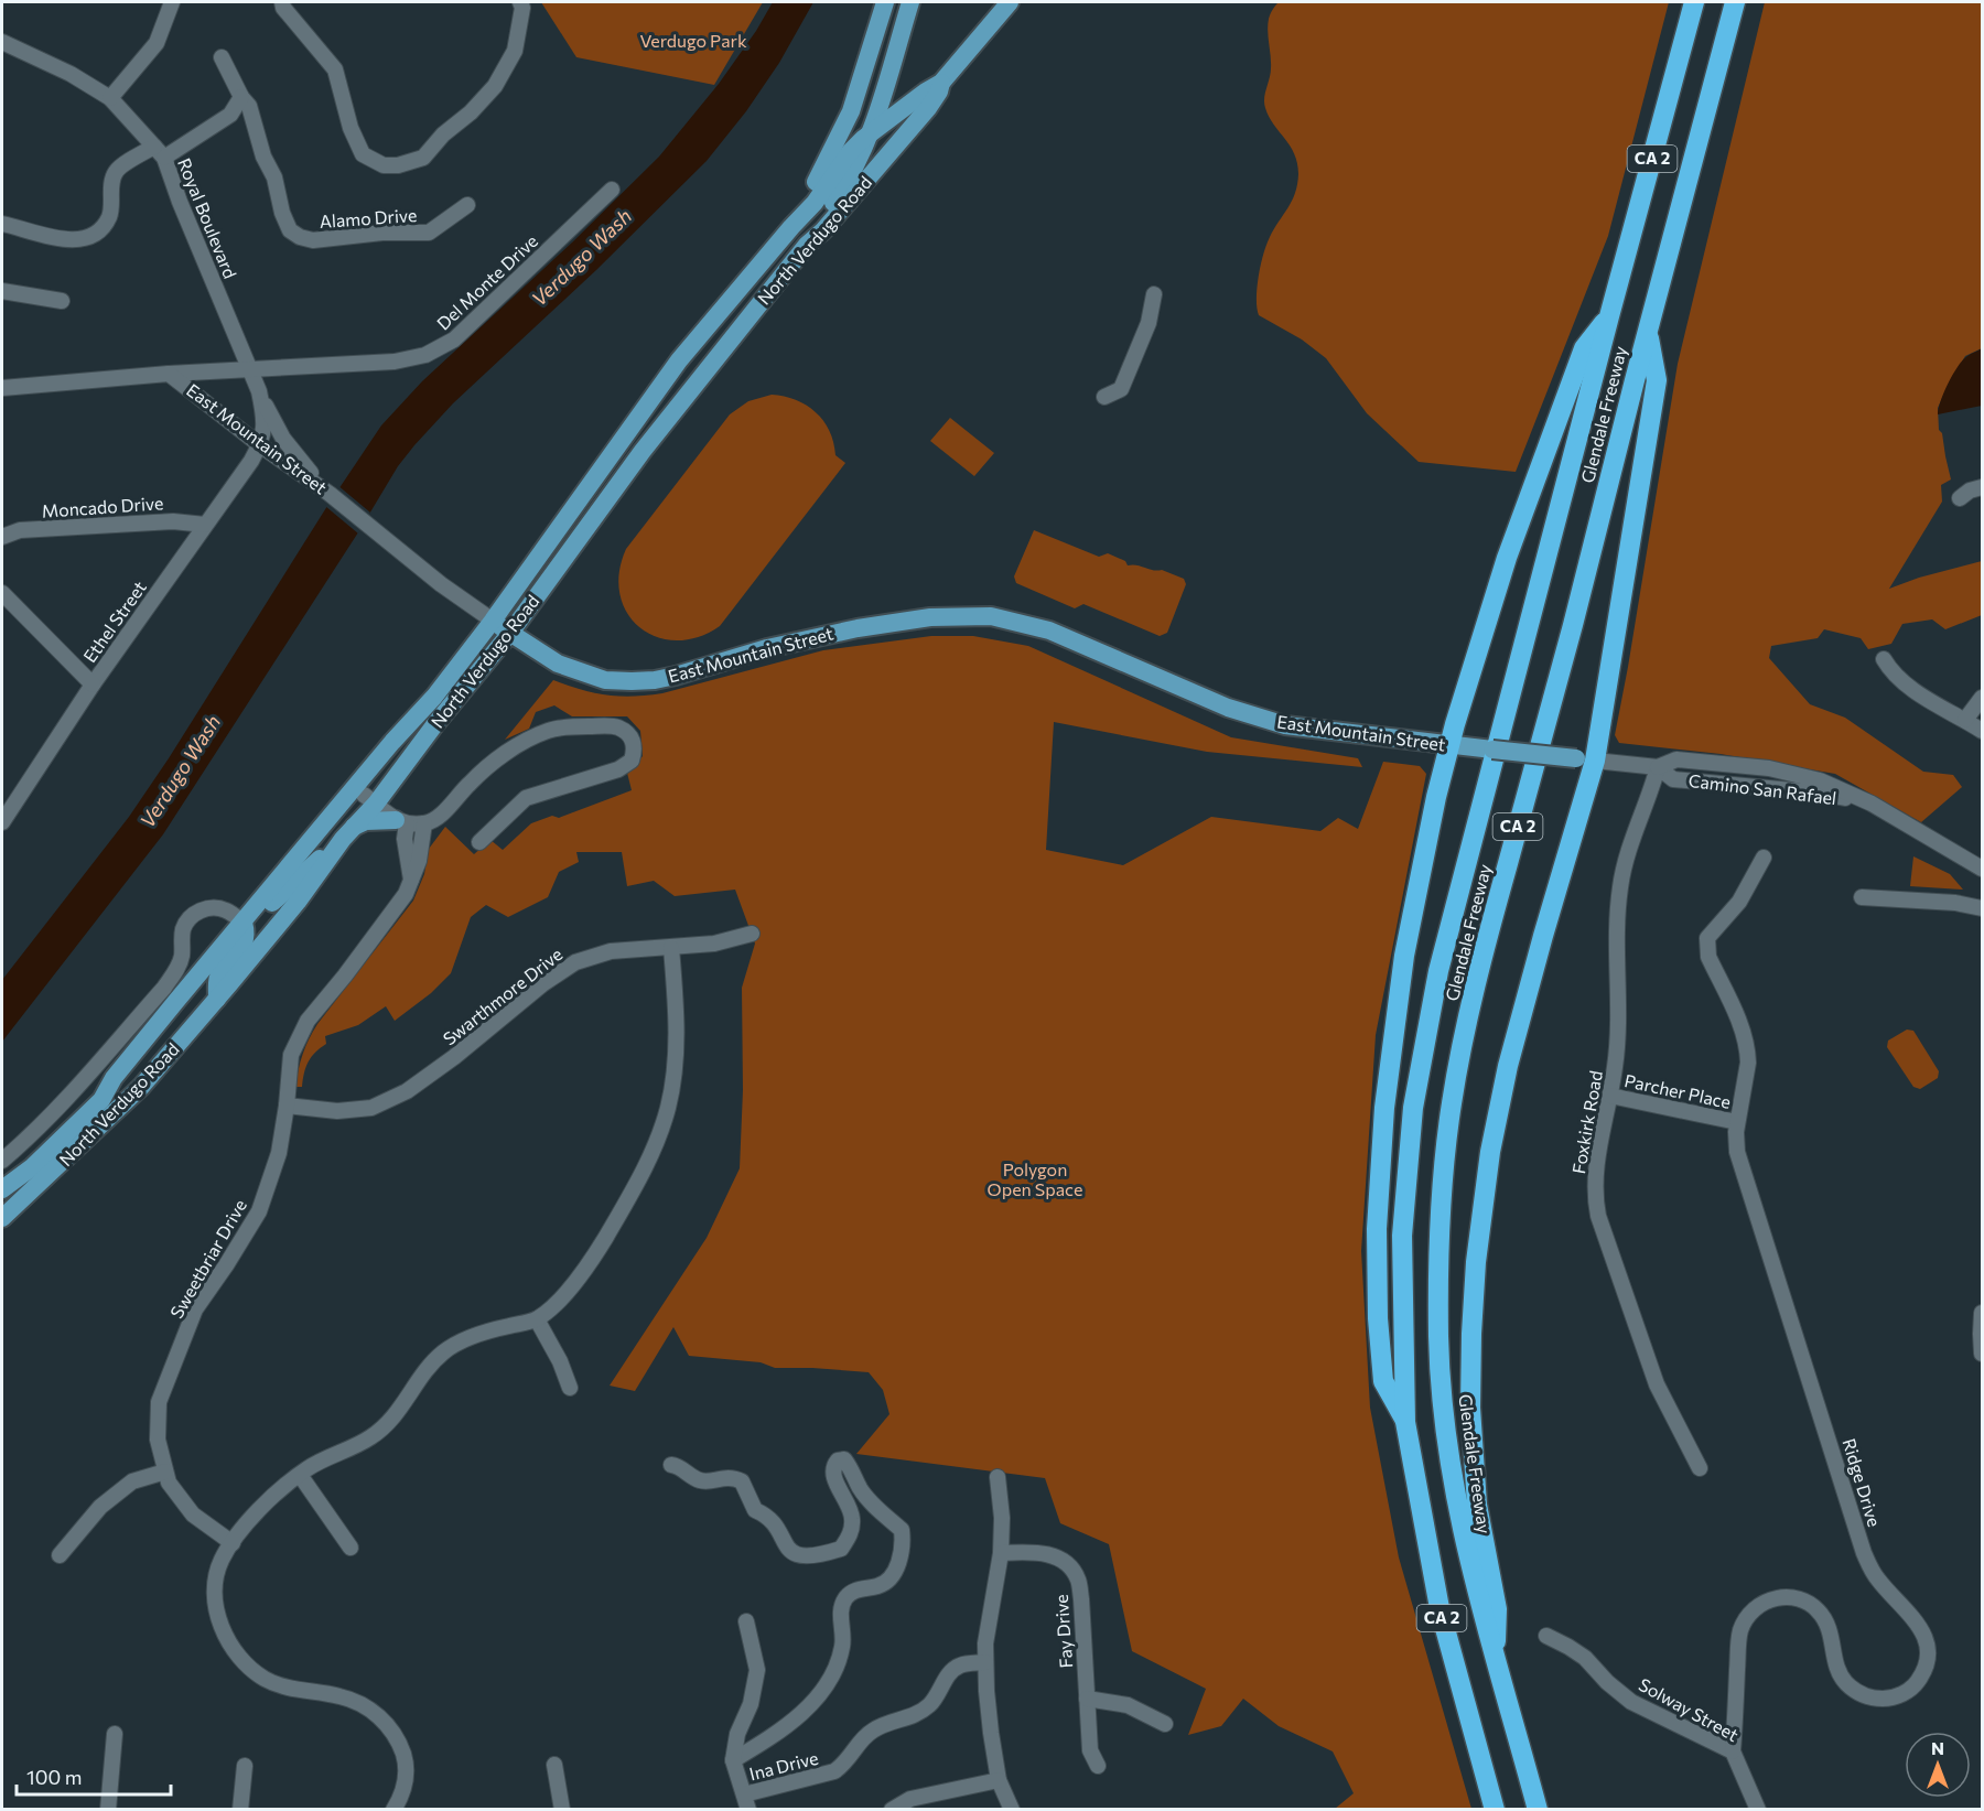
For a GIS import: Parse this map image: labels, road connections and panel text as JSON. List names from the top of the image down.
{
  "streets": {
    "highway": ["CA 2", "Glendale Freeway"],
    "main road": ["North Verdugo Road", "East Mountain Street"],
    "street": [
      "Royal Boulevard",
      "Alamo Drive",
      "Del Monte Drive",
      "Moncado Drive",
      "Ethel Street",
      "Camino San Rafael",
      "Swarthmore Drive",
      "Parcher Place",
      "Foxkirk Road",
      "Sweetbriar Drive",
      "Ridge Drive",
      "Fay Drive",
      "Solway Street",
      "Ina Drive"
    ]
  },
  "crossings": [
    ["Royal Boulevard", "Del Monte Drive"],
    ["Royal Boulevard", "East Mountain Street"],
    ["Royal Boulevard", "Ethel Street"],
    ["North Verdugo Road", "East Mountain Street"],
    ["Del Monte Drive", "East Mountain Street"],
    ["East Mountain Street", "Ethel Street"],
    ["East Mountain Street", "Camino San Rafael"],
    ["Moncado Drive", "Ethel Street"],
    ["Camino San Rafael", "Foxkirk Road"],
    ["Swarthmore Drive", "Sweetbriar Drive"],
    ["Parcher Place", "Foxkirk Road"],
    ["Parcher Place", "Ridge Drive"],
    ["Ridge Drive", "Solway Street"]
  ],
  "water": ["Verdugo Wash"],
  "parks": ["Verdugo Park", "Polygon Open Space"],
  "scale_bar": "100 m",
  "north": "top"
}
